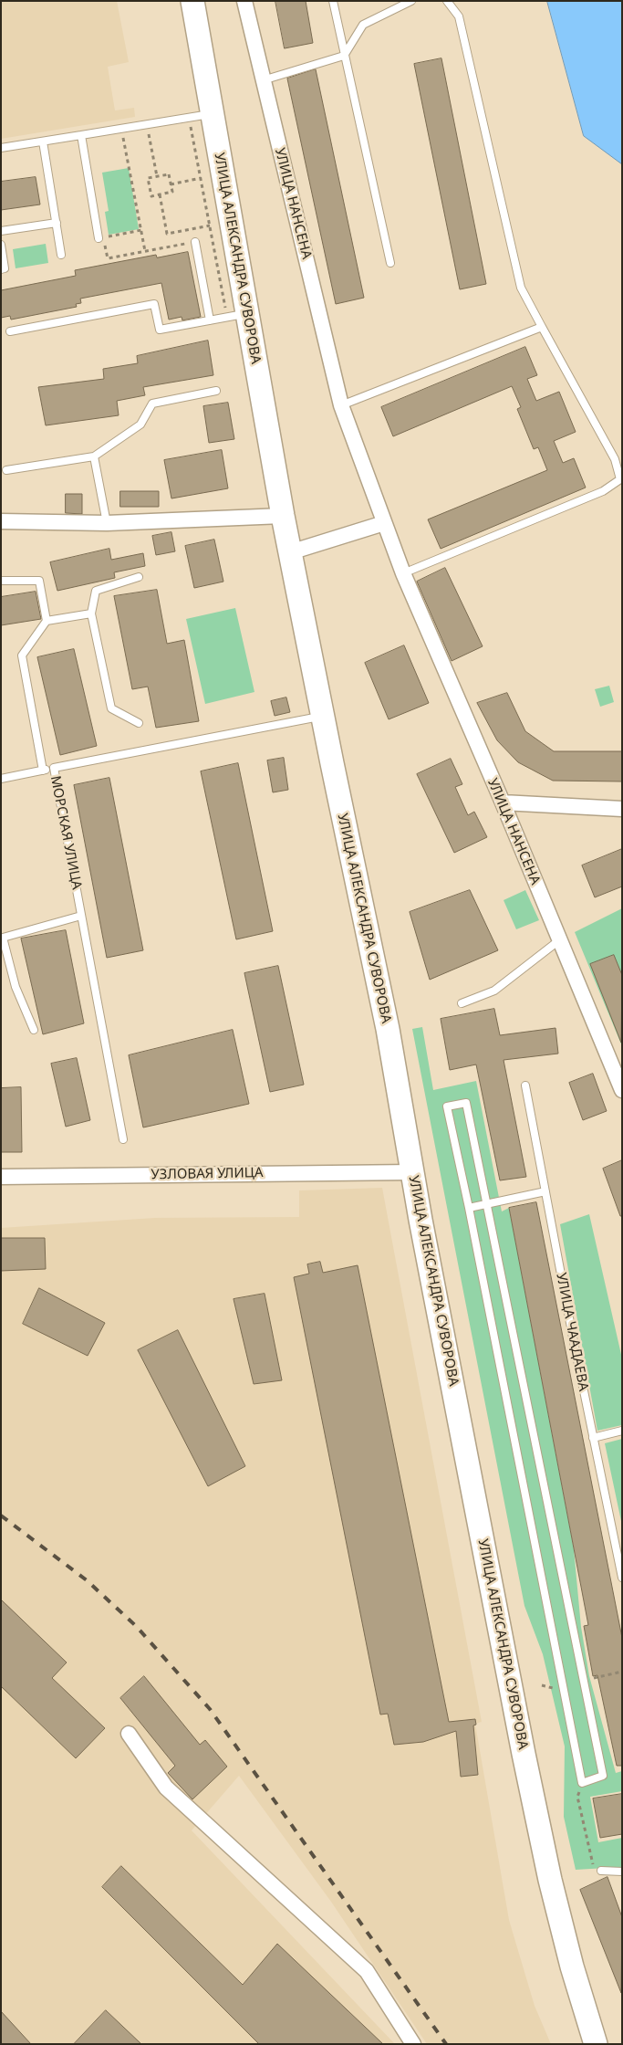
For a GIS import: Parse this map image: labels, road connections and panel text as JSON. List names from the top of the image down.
{
  "streets": {
    "main road": ["УЛИЦА АЛЕКСАНДРА СУВОРОВА"],
    "street": ["УЛИЦА НАНСЕНА", "УЗЛОВАЯ УЛИЦА"],
    "lane": ["МОРСКАЯ УЛИЦА", "УЛИЦА ЧААДАЕВА"]
  },
  "crossings": [
    ["УЛИЦА АЛЕКСАНДРА СУВОРОВА", "МОРСКАЯ УЛИЦА"],
    ["УЛИЦА АЛЕКСАНДРА СУВОРОВА", "УЗЛОВАЯ УЛИЦА"]
  ]
}
